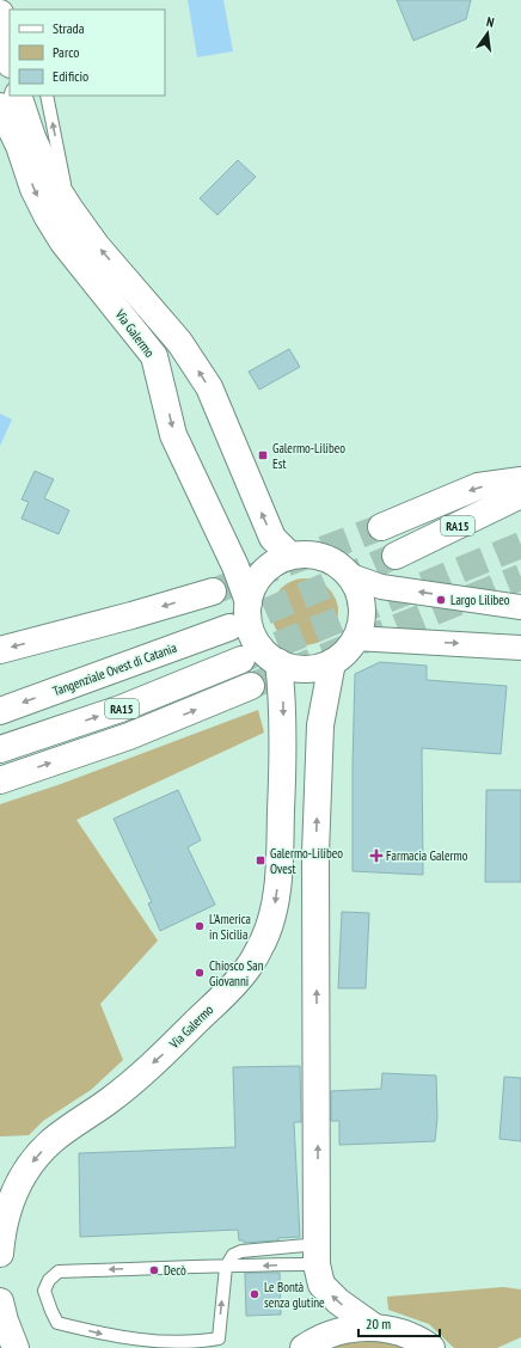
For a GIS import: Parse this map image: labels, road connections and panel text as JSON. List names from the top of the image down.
{
  "streets": {
    "main road": ["Via Galermo", "RA15", "Tangenziale Ovest di Catania"]
  },
  "places": {
    "transit": ["Galermo-Lilibeo Est", "Galermo-Lilibeo Ovest"],
    "other": [
      "Largo Lilibeo",
      "L'America in Sicilia",
      "Chiosco San Giovanni",
      "Decò",
      "Le Bontà senza glutine"
    ],
    "health": ["Farmacia Galermo"]
  },
  "legend": ["Strada", "Parco", "Edificio"],
  "scale_bar": "20 m",
  "north": "top"
}
